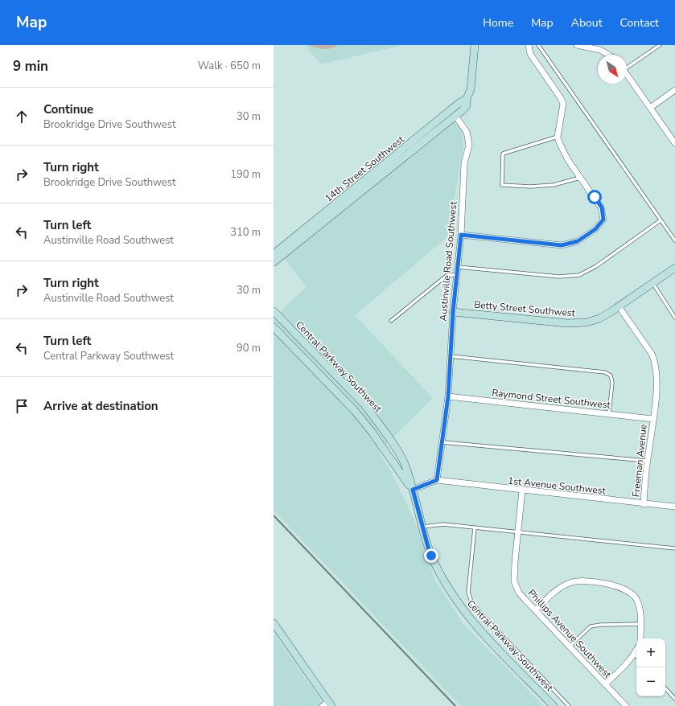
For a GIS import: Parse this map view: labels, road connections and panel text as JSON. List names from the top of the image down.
{
  "streets": {
    "street": [
      "14th Street Southwest",
      "Austinville Road Southwest",
      "Betty Street Southwest",
      "Central Parkway Southwest",
      "Raymond Street Southwest",
      "Freeman Avenue",
      "1st Avenue Southwest",
      "Phillips Avenue Southwest"
    ]
  },
  "crossings": [
    ["14th Street Southwest", "Austinville Road Southwest"],
    ["Austinville Road Southwest", "Betty Street Southwest"],
    ["Austinville Road Southwest", "Raymond Street Southwest"],
    ["Austinville Road Southwest", "1st Avenue Southwest"],
    ["Betty Street Southwest", "Freeman Avenue"],
    ["Raymond Street Southwest", "Freeman Avenue"],
    ["Freeman Avenue", "1st Avenue Southwest"],
    ["1st Avenue Southwest", "Phillips Avenue Southwest"]
  ],
  "north": "bottom right",
  "page": {
    "header": "Map",
    "nav": [
      "Home",
      "Map",
      "About",
      "Contact"
    ],
    "heading": ["9 min", "Walk · 650 m"],
    "list": [
      ["Continue", "Brookridge Drive Southwest", "30 m"],
      ["Turn right", "Brookridge Drive Southwest", "190 m"],
      ["Turn left", "Austinville Road Southwest", "310 m"],
      ["Turn right", "Austinville Road Southwest", "30 m"],
      ["Turn left", "Central Parkway Southwest", "90 m"],
      "Arrive at destination"
    ],
    "map_buttons": ["+", "−"]
  }
}
